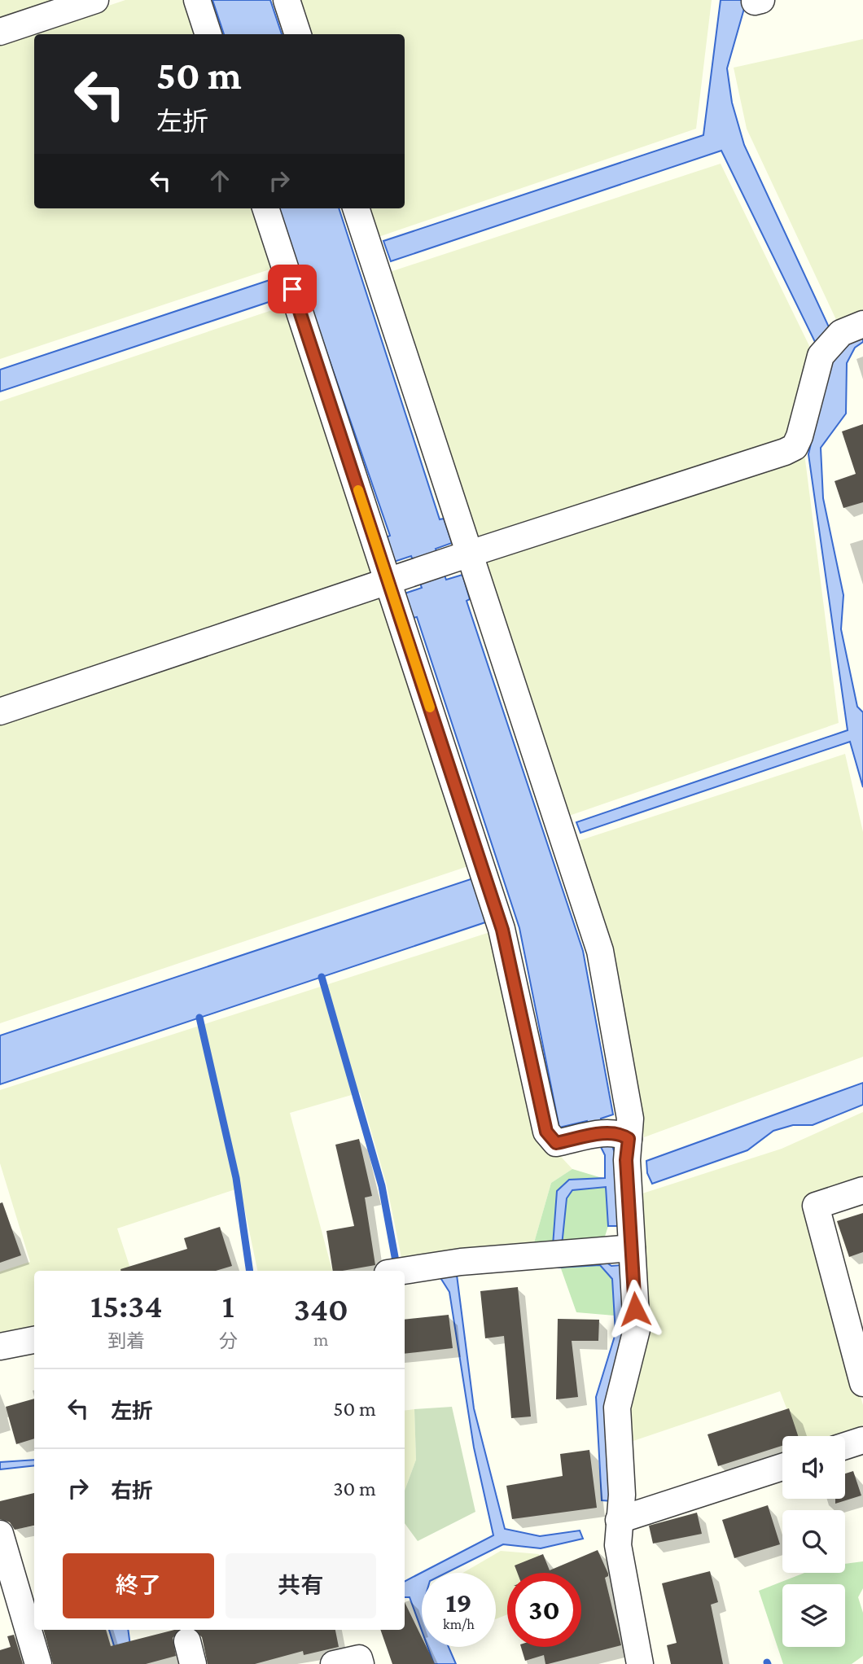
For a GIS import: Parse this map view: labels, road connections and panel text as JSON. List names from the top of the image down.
{
  "page": {
    "turn": ["50 m", "左折"],
    "eta": [
      "15:34",
      "到着",
      "1",
      "分",
      "340",
      "m"
    ],
    "list": [
      {
        "name": "左折",
        "value": "50 m"
      },
      {
        "name": "右折",
        "value": "30 m"
      }
    ],
    "buttons": ["終了", "共有"],
    "speed": "19 km/h",
    "limit": "30"
  }
}
